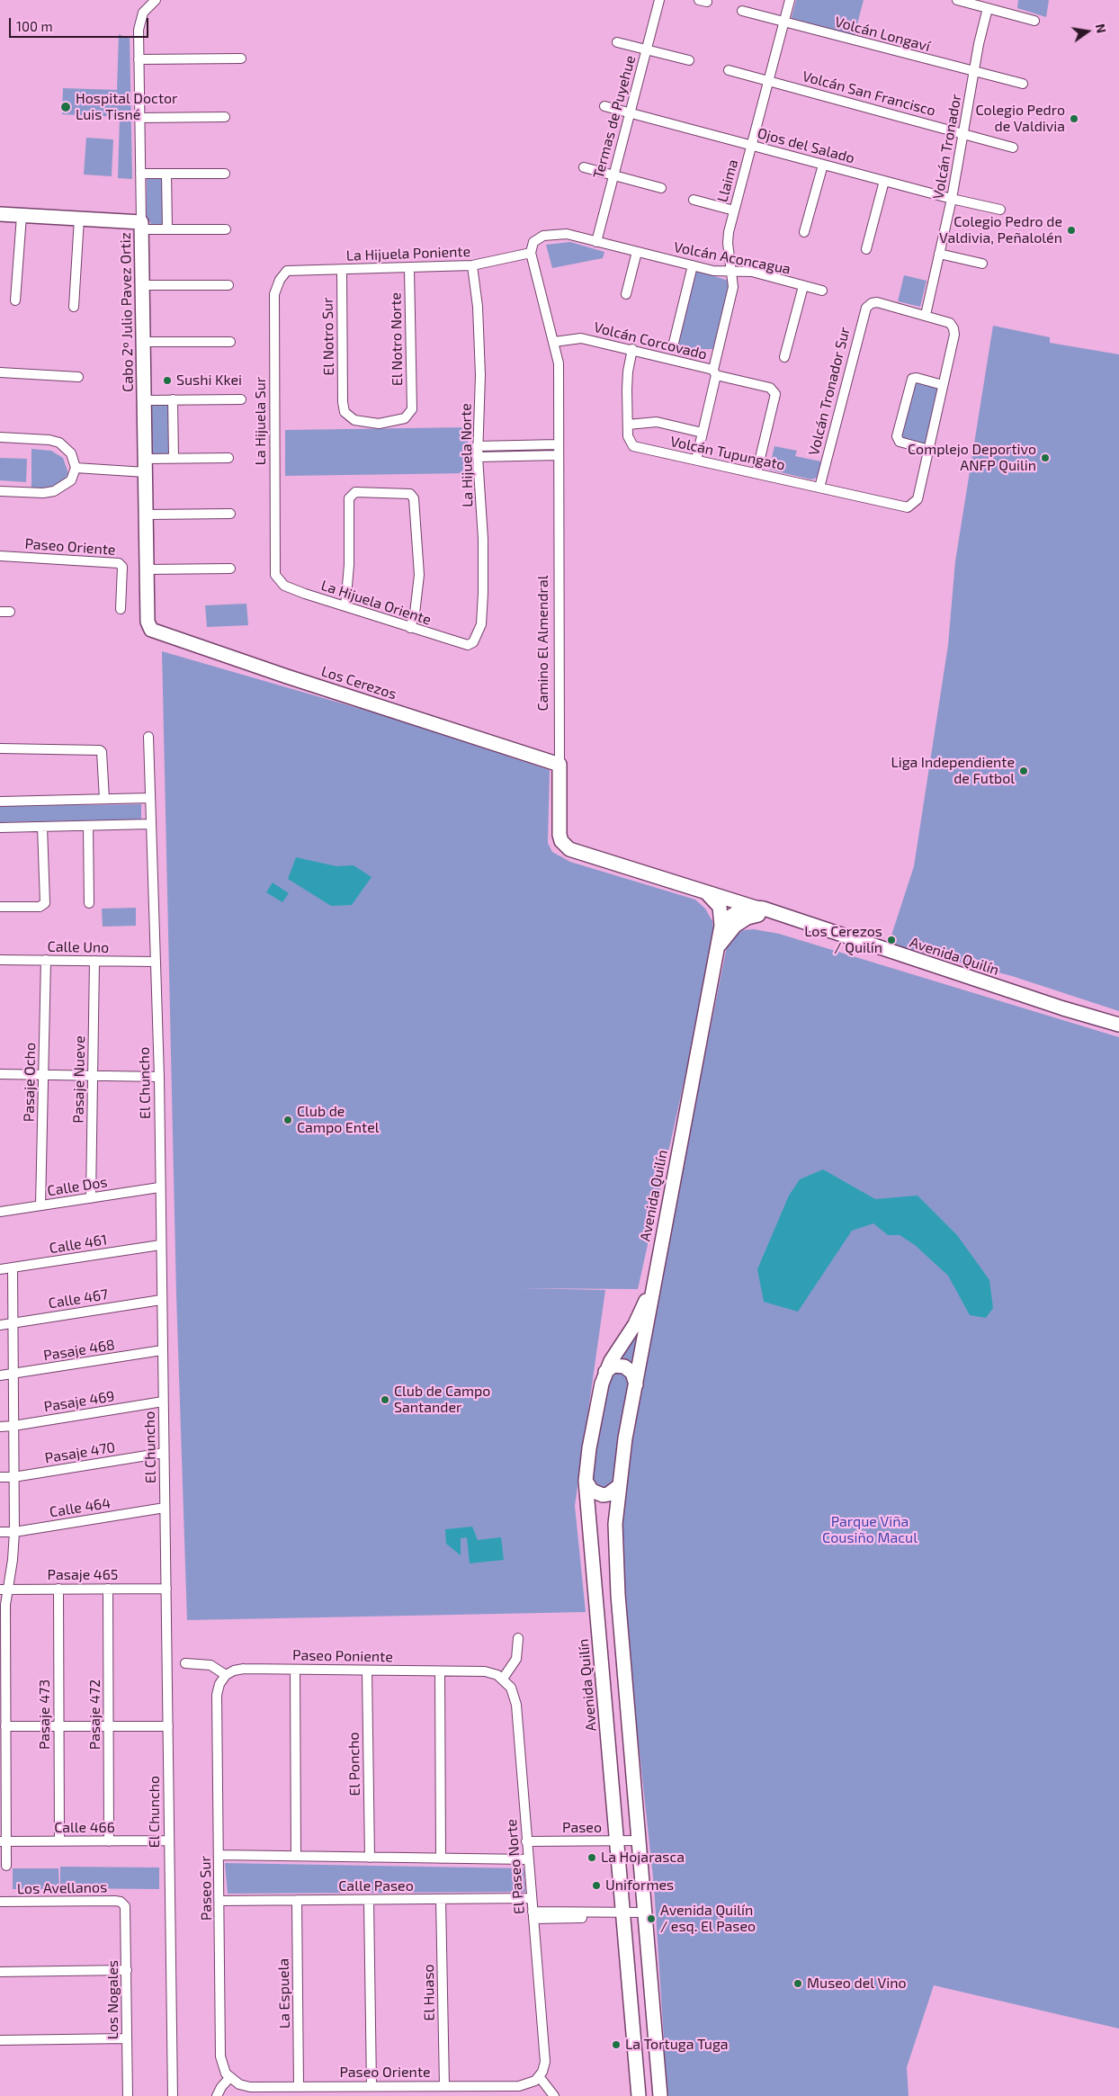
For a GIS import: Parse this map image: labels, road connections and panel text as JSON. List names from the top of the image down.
{
  "streets": {
    "main road": [
      "Cabo 2º Julio Pavez Ortiz",
      "Camino El Almendral",
      "Los Cerezos",
      "Avenida Quilín"
    ],
    "street": [
      "Volcán Longaví",
      "Volcán San Francisco",
      "Termas de Puyehue",
      "Ojos del Salado",
      "Volcán Tronador",
      "Llaima",
      "La Hijuela Poniente",
      "Volcán Aconcagua",
      "El Notro Sur",
      "El Notro Norte",
      "Volcán Corcovado",
      "Volcán Tronador Sur",
      "La Hijuela Sur",
      "Volcán Tupungato",
      "La Hijuela Norte",
      "Paseo Oriente",
      "La Hijuela Oriente",
      "Calle Uno",
      "Pasaje Nueve",
      "Pasaje Ocho",
      "El Chuncho",
      "Calle Dos",
      "Calle 461",
      "Calle 467",
      "Pasaje 468",
      "Pasaje 469",
      "Pasaje 470",
      "Calle 464",
      "Pasaje 465",
      "Paseo Poniente",
      "Pasaje 473",
      "Pasaje 472",
      "El Poncho",
      "Calle 466",
      "Paseo",
      "El Paseo Norte",
      "Calle Paseo",
      "Los Avellanos",
      "Paseo Sur",
      "El Huaso",
      "La Espuela",
      "Los Nogales"
    ]
  },
  "crossings": [
    ["Volcán Longaví", "Volcán Tronador"],
    ["Volcán Longaví", "Llaima"],
    ["Volcán San Francisco", "Volcán Tronador"],
    ["Volcán San Francisco", "Llaima"],
    ["Termas de Puyehue", "Ojos del Salado"],
    ["Termas de Puyehue", "Volcán Aconcagua"],
    ["Ojos del Salado", "Volcán Tronador"],
    ["Ojos del Salado", "Llaima"],
    ["Volcán Tronador", "Volcán Tronador Sur"],
    ["Llaima", "Volcán Aconcagua"],
    ["Llaima", "Volcán Corcovado"],
    ["Llaima", "Volcán Tupungato"],
    ["La Hijuela Poniente", "Volcán Aconcagua"],
    ["La Hijuela Poniente", "El Notro Sur"],
    ["La Hijuela Poniente", "El Notro Norte"],
    ["La Hijuela Poniente", "La Hijuela Sur"],
    ["La Hijuela Poniente", "La Hijuela Norte"],
    ["La Hijuela Poniente", "Camino El Almendral"],
    ["Volcán Aconcagua", "Camino El Almendral"],
    ["Cabo 2º Julio Pavez Ortiz", "Los Cerezos"],
    ["El Notro Sur", "El Notro Norte"],
    ["Volcán Corcovado", "Volcán Tupungato"],
    ["Volcán Corcovado", "Camino El Almendral"],
    ["Volcán Tronador Sur", "Volcán Tupungato"],
    ["La Hijuela Sur", "La Hijuela Oriente"],
    ["La Hijuela Norte", "La Hijuela Oriente"],
    ["Paseo Oriente", "El Paseo Norte"],
    ["Paseo Oriente", "Paseo Sur"],
    ["Paseo Oriente", "El Huaso"],
    ["Paseo Oriente", "La Espuela"],
    ["Camino El Almendral", "Los Cerezos"],
    ["Camino El Almendral", "Avenida Quilín"],
    ["Calle Uno", "Pasaje Nueve"],
    ["Calle Uno", "Pasaje Ocho"],
    ["Calle Uno", "El Chuncho"],
    ["Avenida Quilín", "Paseo"],
    ["Pasaje Nueve", "Calle Dos"],
    ["Pasaje Ocho", "Calle Dos"],
    ["El Chuncho", "Calle Dos"],
    ["El Chuncho", "Calle 461"],
    ["El Chuncho", "Calle 467"],
    ["El Chuncho", "Pasaje 468"],
    ["El Chuncho", "Pasaje 469"],
    ["El Chuncho", "Pasaje 470"],
    ["El Chuncho", "Calle 464"],
    ["El Chuncho", "Pasaje 465"],
    ["El Chuncho", "Calle 466"],
    ["Pasaje 465", "Pasaje 473"],
    ["Pasaje 465", "Pasaje 472"],
    ["Paseo Poniente", "El Poncho"],
    ["Paseo Poniente", "El Paseo Norte"],
    ["Paseo Poniente", "Paseo Sur"],
    ["Pasaje 473", "Calle 466"],
    ["Pasaje 472", "Calle 466"],
    ["El Poncho", "Calle Paseo"],
    ["Paseo", "El Paseo Norte"],
    ["El Paseo Norte", "Calle Paseo"],
    ["Calle Paseo", "Paseo Sur"],
    ["Calle Paseo", "El Huaso"],
    ["Calle Paseo", "La Espuela"],
    ["Los Avellanos", "Los Nogales"]
  ],
  "parks": ["Parque Viña Cousiño Macul"],
  "places": [
    "Hospital Doctor Luis Tisné",
    "Colegio Pedro de Valdivia",
    "Colegio Pedro de Valdivia, Peñalolén",
    "Sushi Kkei",
    "Complejo Deportivo ANFP Quilin",
    "Liga Independiente de Futbol",
    "Los Cerezos / Quilín",
    "Club de Campo Entel",
    "Club de Campo Santander",
    "La Hojarasca",
    "Uniformes",
    "Avenida Quilín / esq. El Paseo",
    "Museo del Vino",
    "La Tortuga Tuga"
  ],
  "scale_bar": "100 m",
  "north": "right"
}
